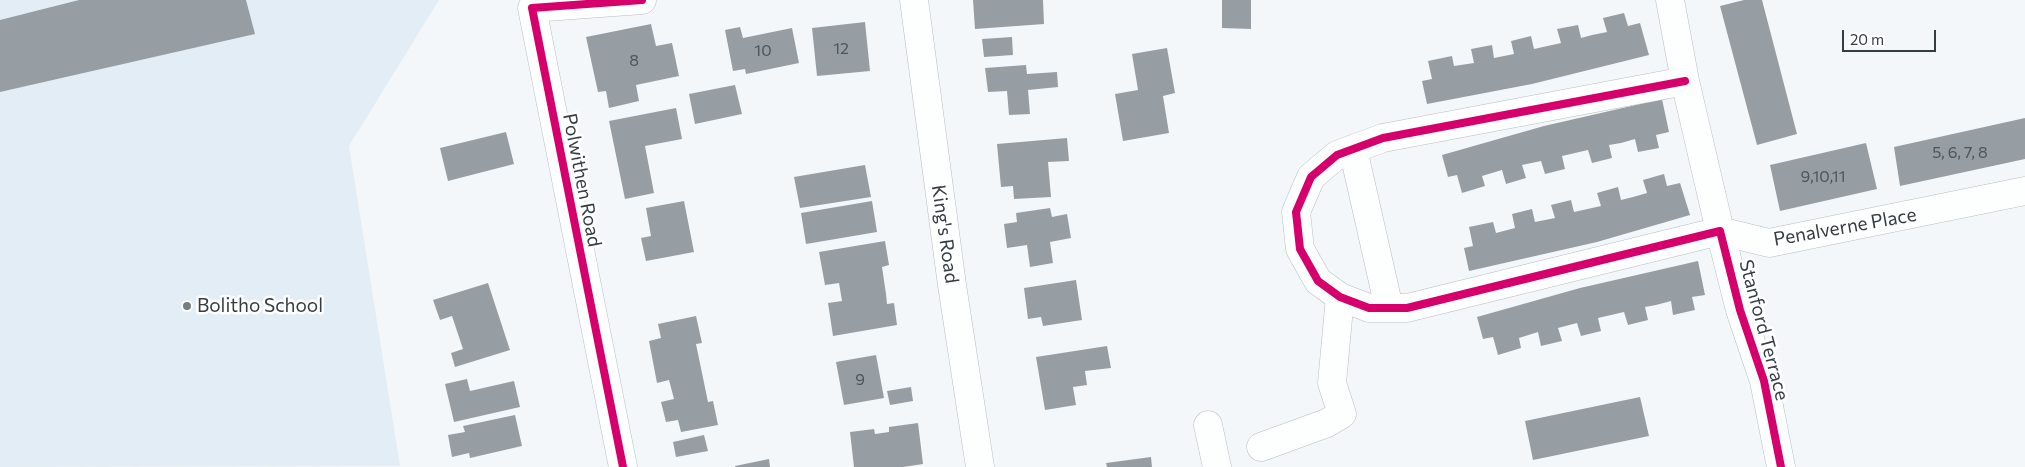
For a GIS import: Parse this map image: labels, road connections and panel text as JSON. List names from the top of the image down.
{
  "streets": {
    "street": [
      "Polwithen Road",
      "Penalverne Place",
      "King's Road",
      "Stanford Terrace"
    ]
  },
  "crossings": [
    ["Penalverne Place", "Stanford Terrace"]
  ],
  "places": ["Bolitho School"],
  "house_numbers": [
    "12",
    "10",
    "8",
    "5, 6, 7, 8",
    "9,10,11",
    "9"
  ],
  "scale_bar": "20 m"
}
